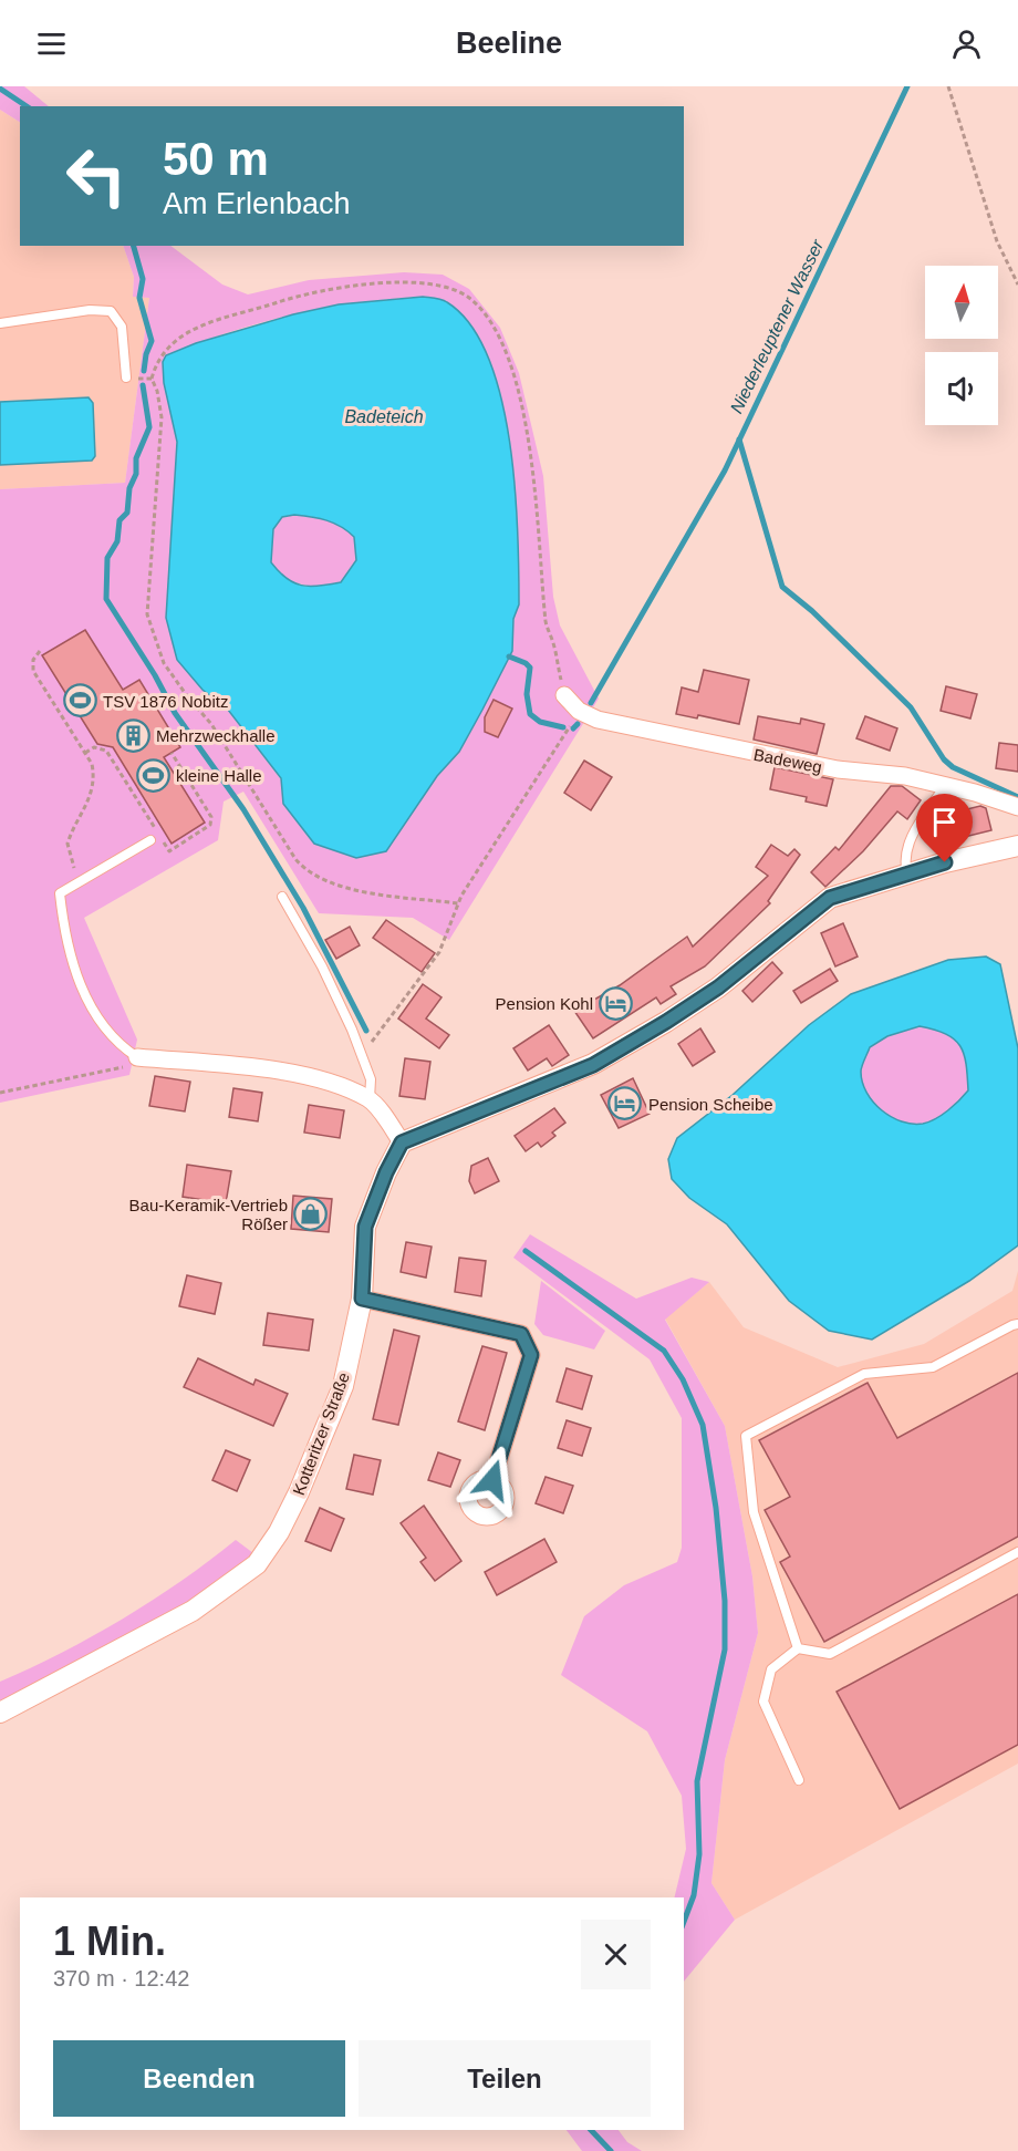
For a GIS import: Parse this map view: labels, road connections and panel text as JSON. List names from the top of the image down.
{
  "streets": {
    "street": ["Badeweg", "Kotteritzer Straße"]
  },
  "water": ["Niederleuptener Wasser", "Badeteich"],
  "places": {
    "sports": ["TSV 1876 Nobitz", "kleine Halle"],
    "building": ["Mehrzweckhalle"],
    "hotel": ["Pension Kohl", "Pension Scheibe"],
    "shop": ["Bau-Keramik-Vertrieb Rößer"]
  },
  "north": "top",
  "page": {
    "header": "Beeline",
    "turn": ["50 m", "Am Erlenbach"],
    "heading": ["1 Min.", "370 m · 12:42"],
    "buttons": ["Beenden", "Teilen"]
  }
}
